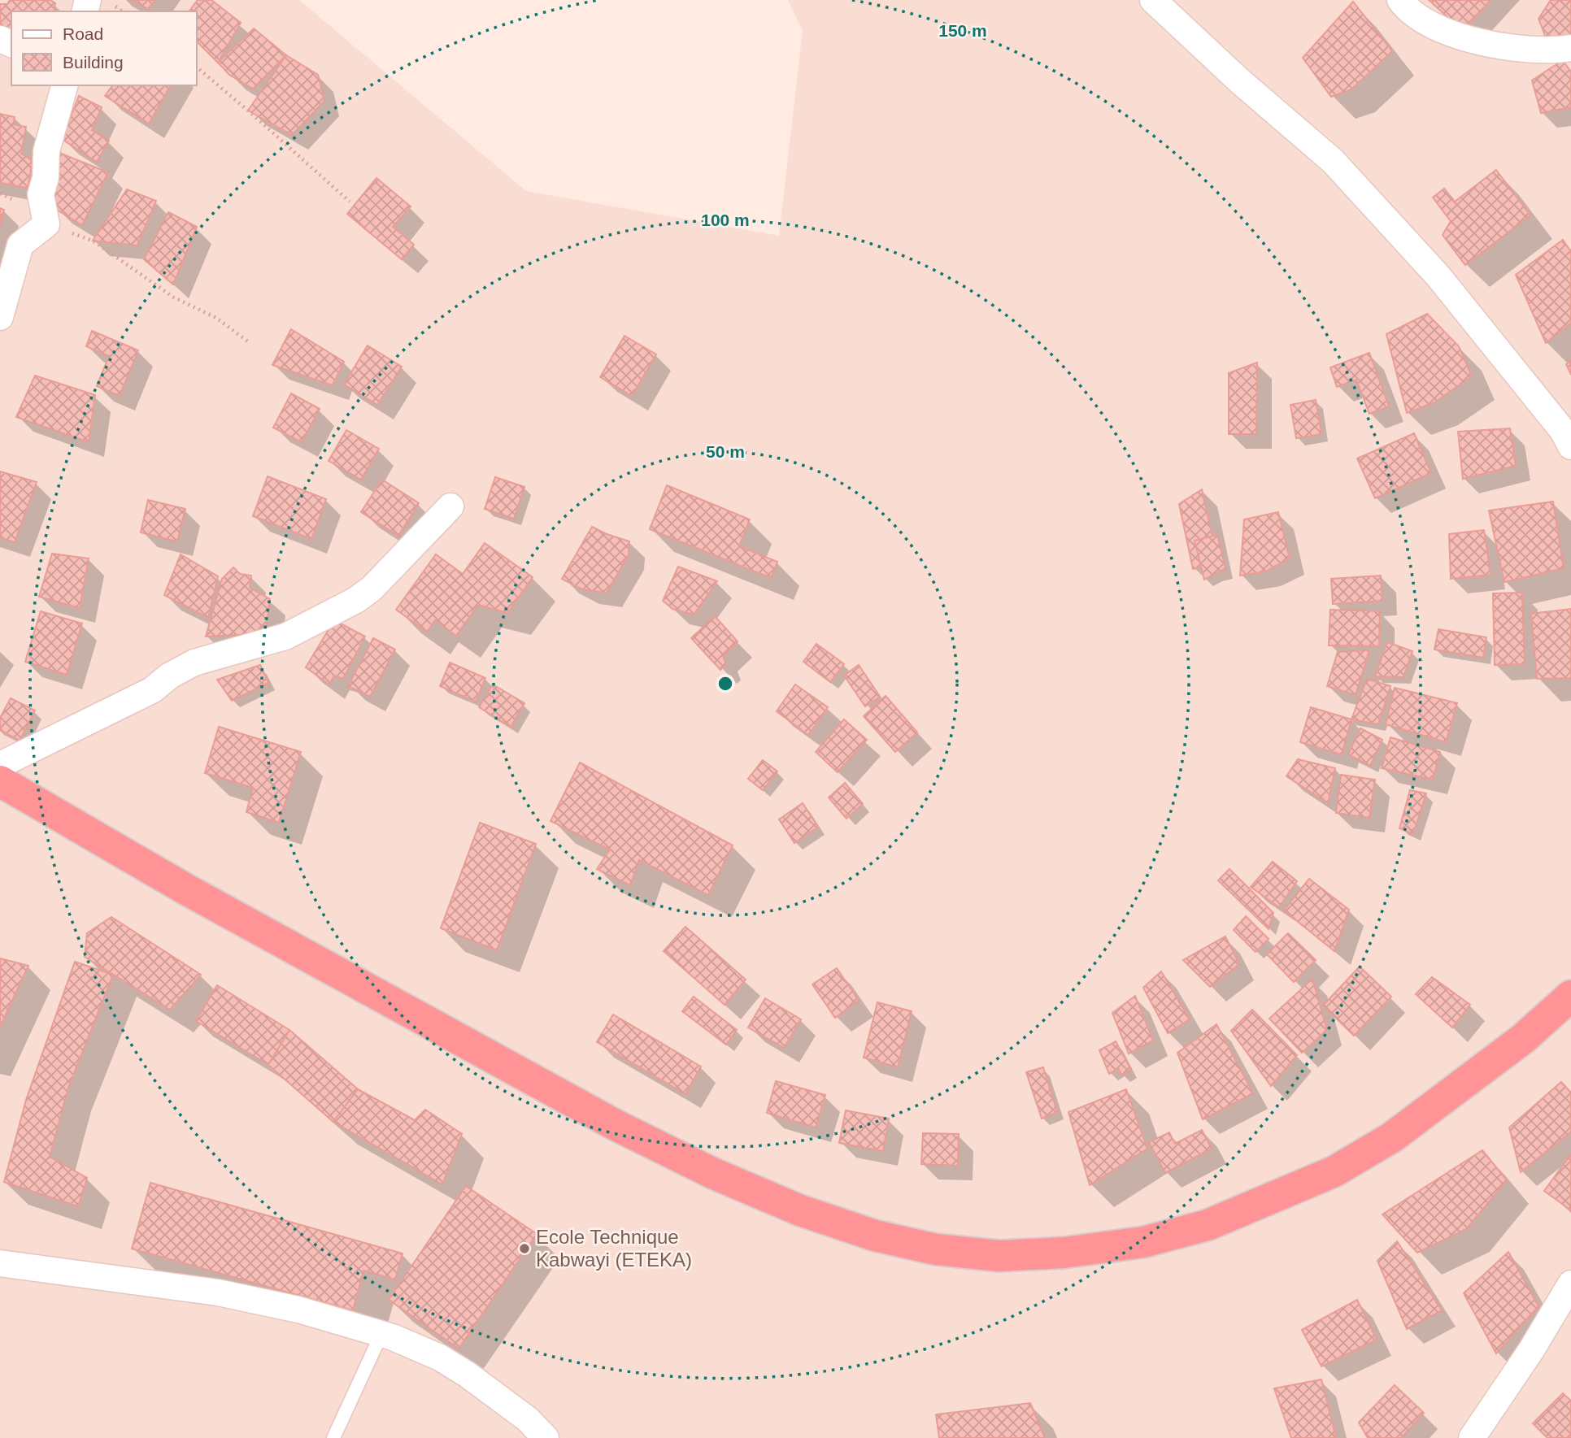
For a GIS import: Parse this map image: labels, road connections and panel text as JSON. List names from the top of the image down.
{
  "places": ["Ecole Technique Kabwayi (ETEKA)"],
  "legend": ["Road", "Building"],
  "rings": ["150 m", "100 m", "50 m"]
}
